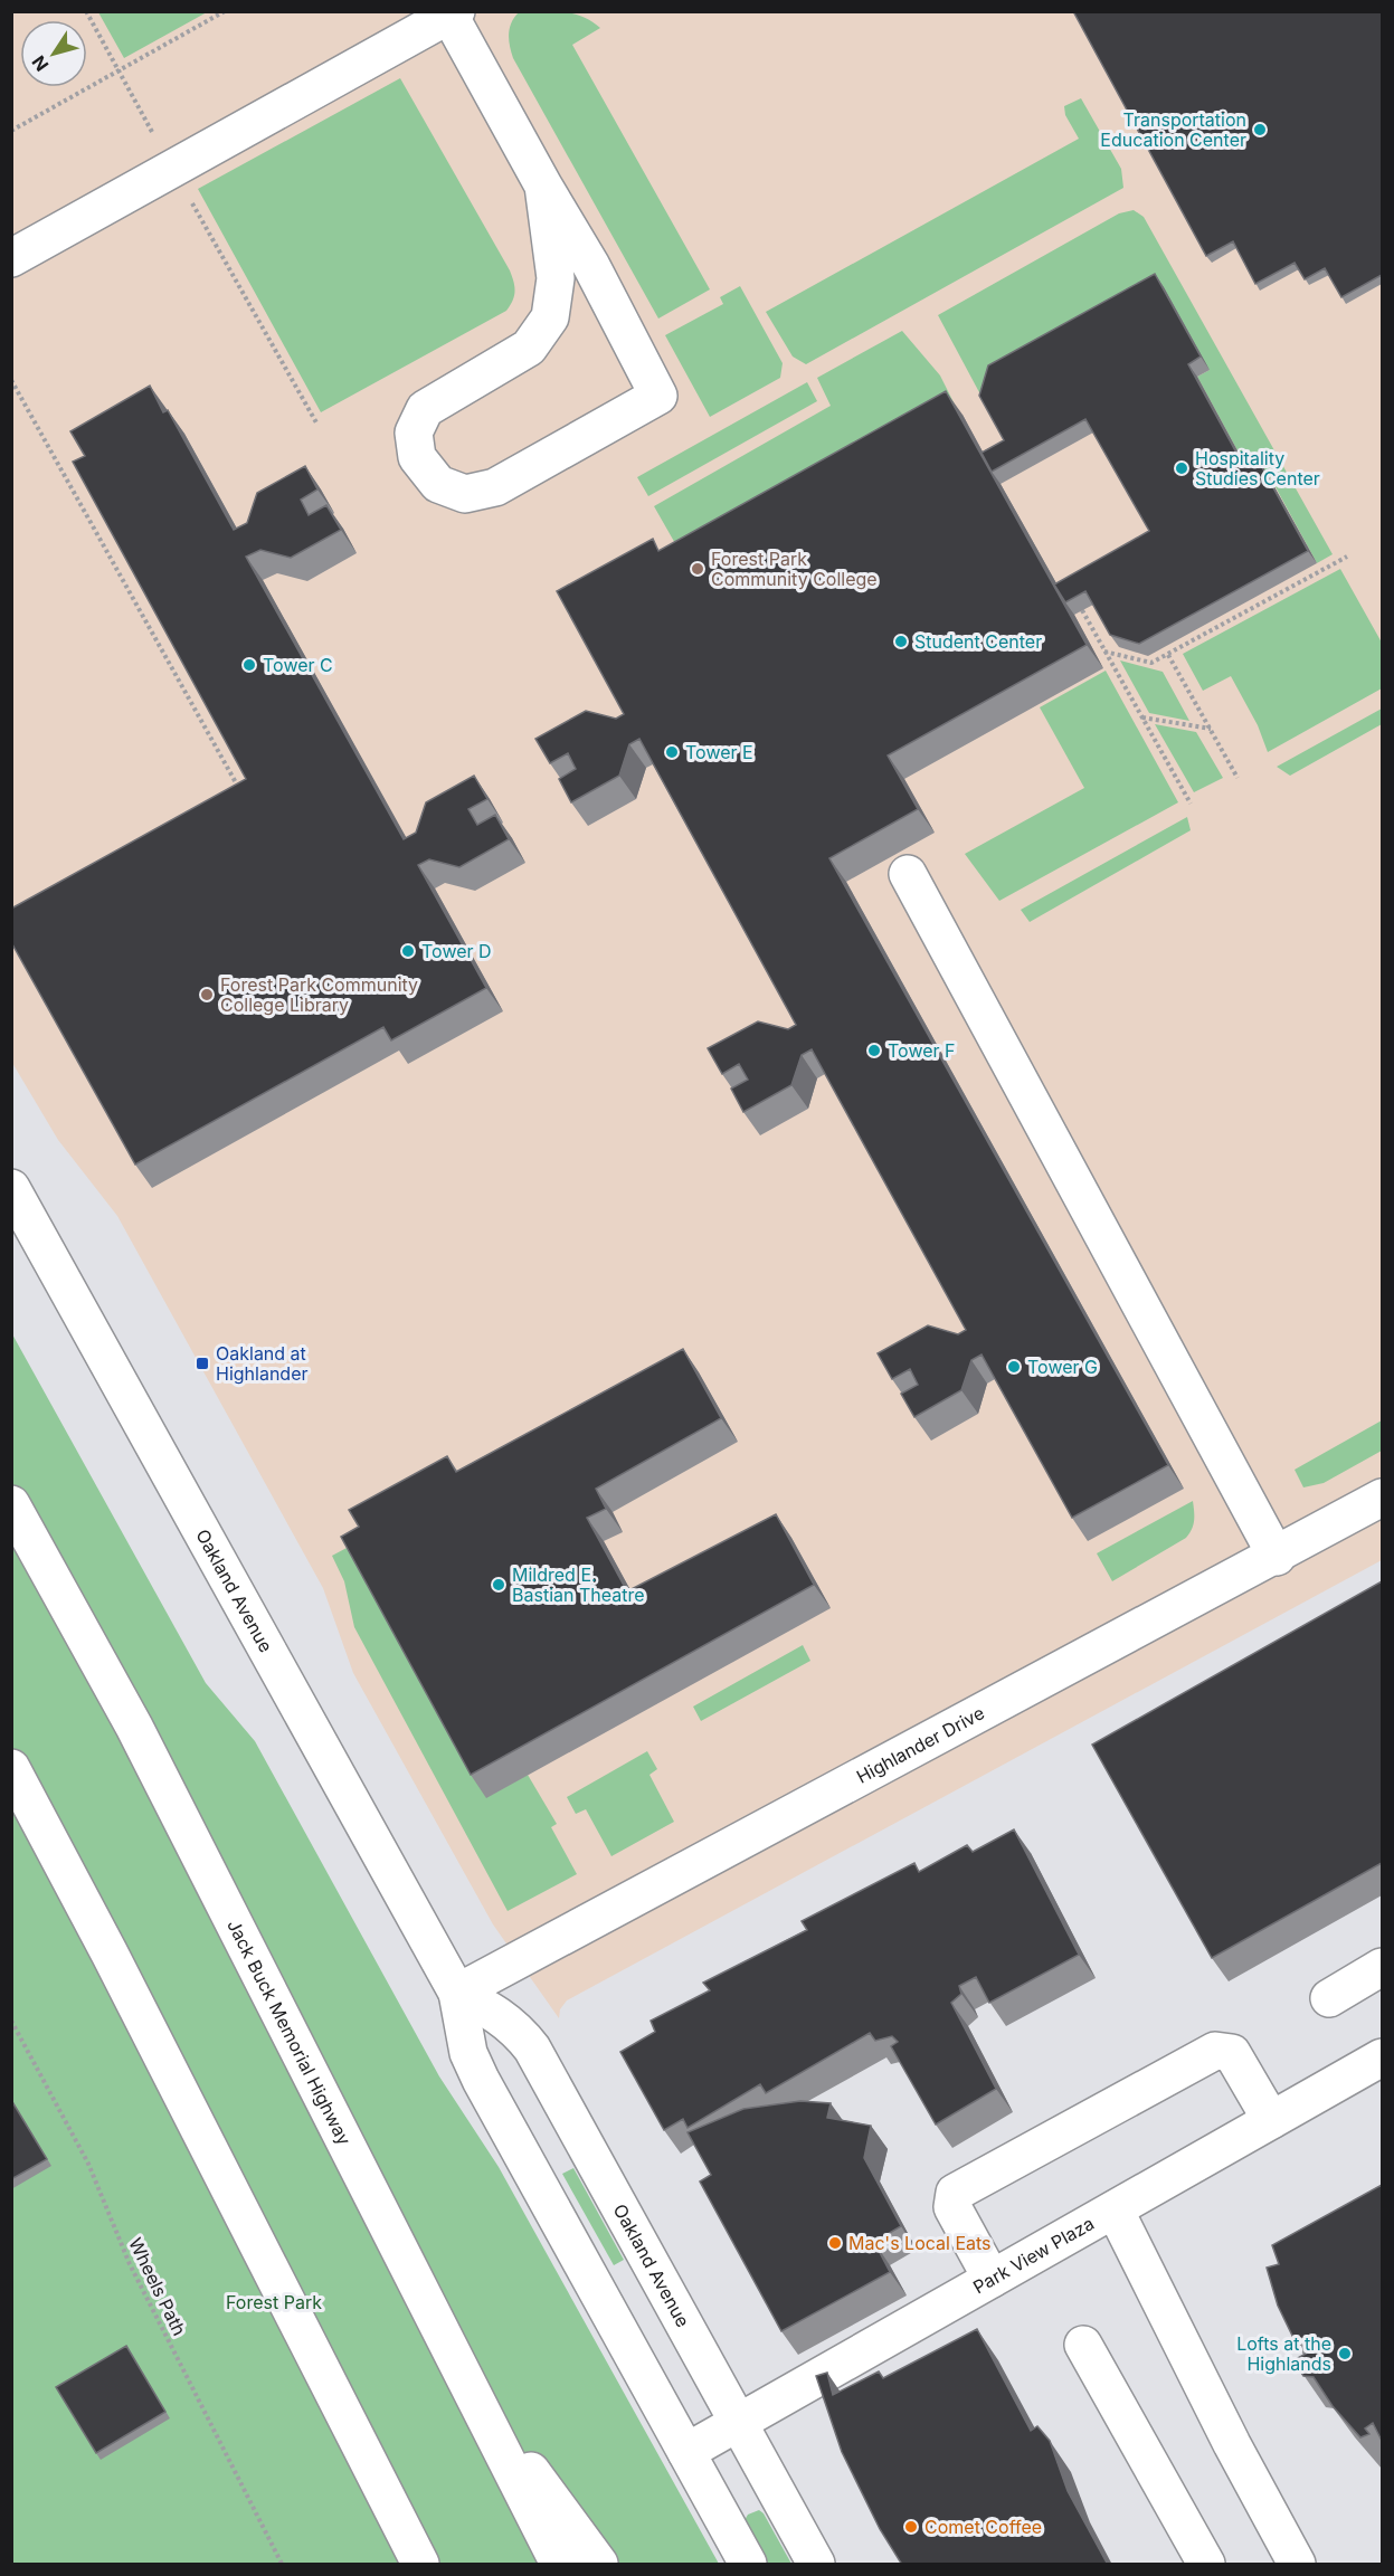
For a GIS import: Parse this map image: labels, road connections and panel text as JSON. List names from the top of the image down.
{
  "streets": {
    "main road": [
      "Oakland Avenue",
      "Highlander Drive",
      "Jack Buck Memorial Highway",
      "Park View Plaza"
    ],
    "path": ["Wheels Path"]
  },
  "crossings": [
    ["Oakland Avenue", "Highlander Drive"],
    ["Oakland Avenue", "Park View Plaza"]
  ],
  "parks": ["Forest Park"],
  "places": {
    "other": [
      "Transportation Education Center",
      "Hospitality Studies Center",
      "Forest Park Community College",
      "Student Center",
      "Tower C",
      "Tower E",
      "Tower D",
      "Forest Park Community College Library",
      "Tower F",
      "Tower G",
      "Mildred E. Bastian Theatre",
      "Mac's Local Eats",
      "Lofts at the Highlands",
      "Comet Coffee"
    ],
    "transit": ["Oakland at Highlander"]
  },
  "north": "bottom left"
}
